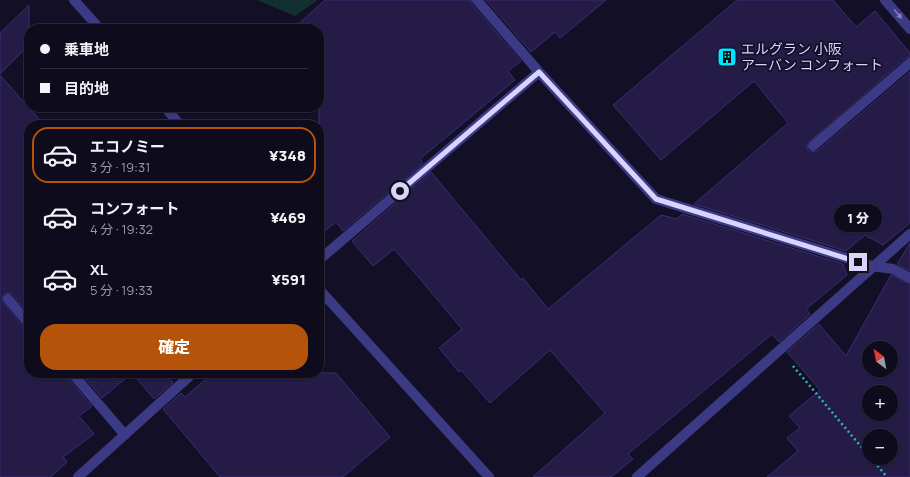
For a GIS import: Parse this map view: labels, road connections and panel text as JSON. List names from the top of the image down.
{
  "places": {
    "building": ["エルグラン 小阪 アーバン コンフォート"]
  },
  "north": "top left",
  "page": {
    "banner": ["乗車地", "目的地"],
    "list": [
      {
        "name": "エコノミー",
        "note": "3 分 · 19:31",
        "value": "¥348"
      },
      {
        "name": "コンフォート",
        "note": "4 分 · 19:32",
        "value": "¥469"
      },
      {
        "name": "XL",
        "note": "5 分 · 19:33",
        "value": "¥591"
      }
    ],
    "bubble": "1 分",
    "buttons": "確定",
    "map_buttons": ["+", "−"]
  }
}
